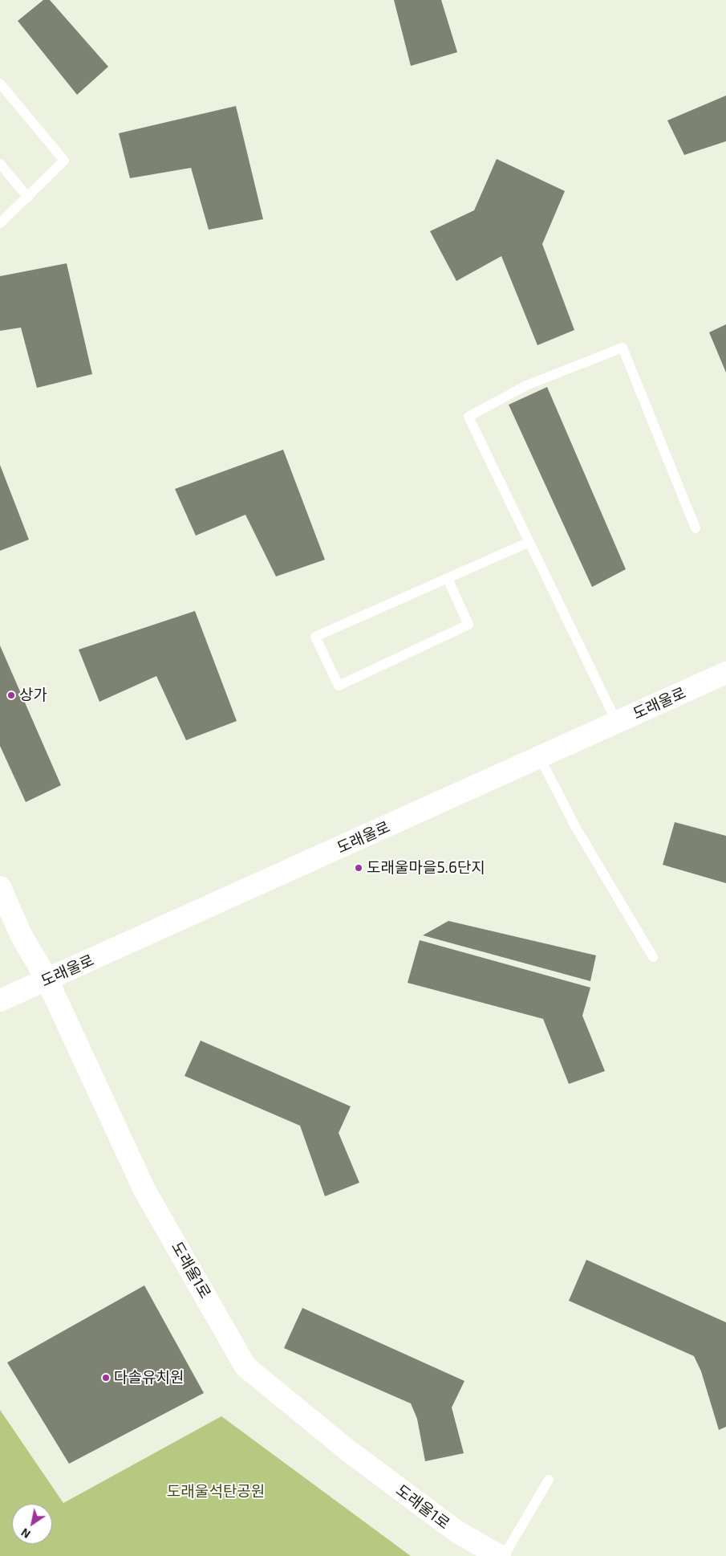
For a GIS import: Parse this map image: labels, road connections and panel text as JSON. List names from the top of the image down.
{
  "streets": {
    "street": ["도래울로", "도래울1로"]
  },
  "crossings": [
    ["도래울로", "도래울1로"]
  ],
  "parks": ["도래울석탄공원"],
  "places": ["상가", "도래울마을5.6단지", "다솔유치원"],
  "north": "bottom left"
}
